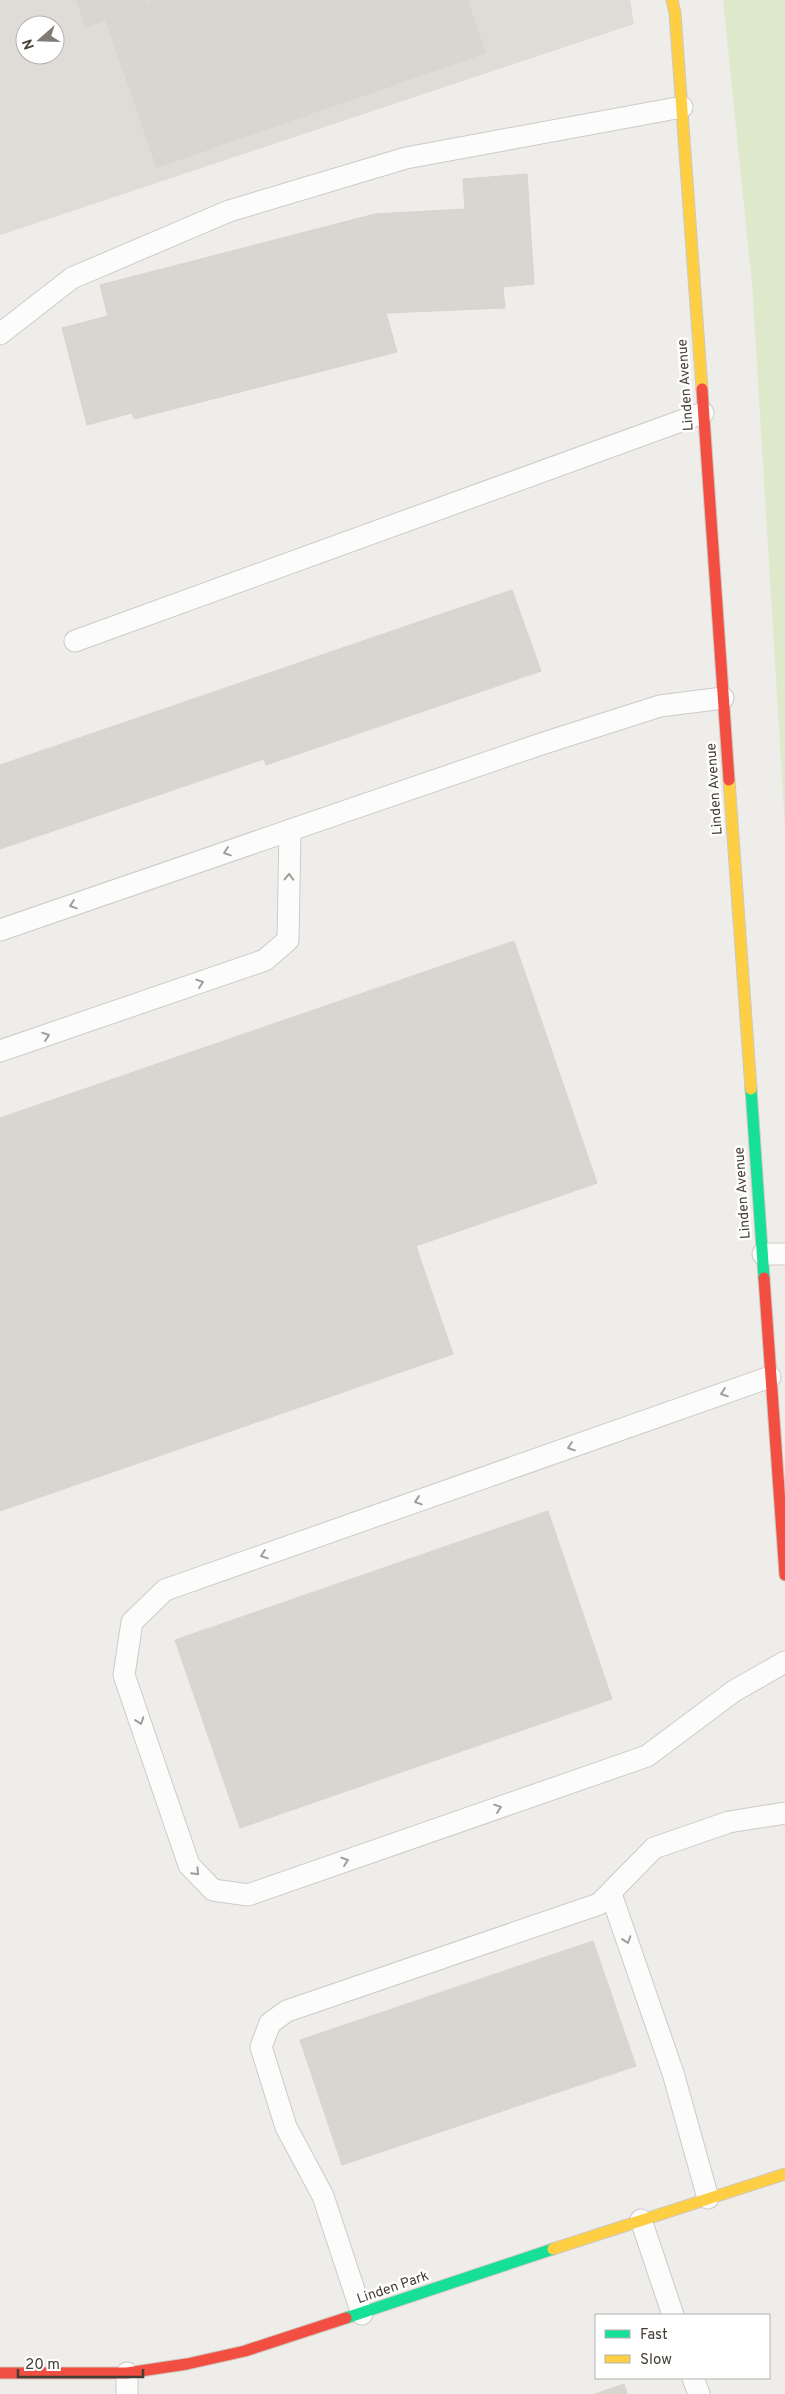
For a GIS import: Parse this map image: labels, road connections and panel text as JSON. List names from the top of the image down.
{
  "streets": {
    "main road": ["Linden Avenue", "Linden Park"]
  },
  "legend": ["Fast", "Slow"],
  "scale_bar": "20 m",
  "north": "left"
}
